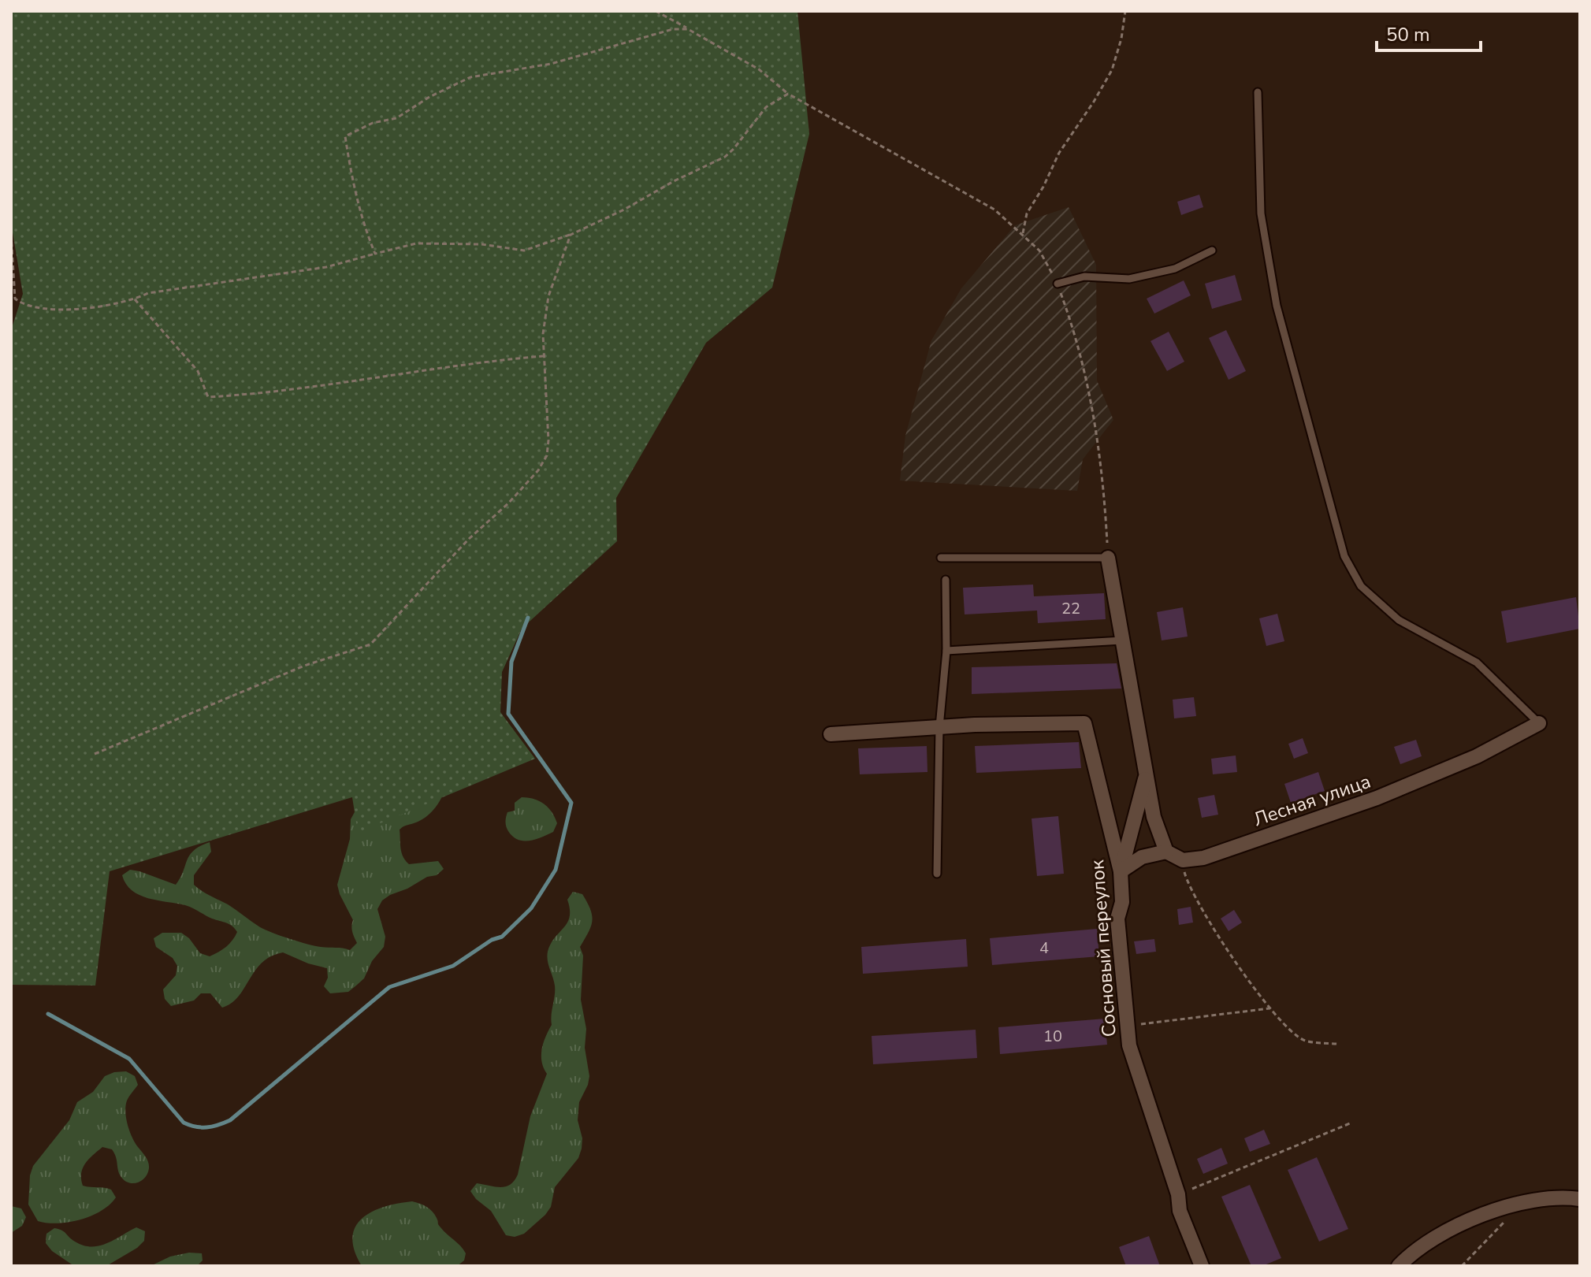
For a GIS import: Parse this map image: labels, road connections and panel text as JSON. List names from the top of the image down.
{
  "streets": {
    "street": ["Лесная улица", "Сосновый переулок"]
  },
  "house_numbers": ["22", "4", "10"],
  "scale_bar": "50 m"
}
